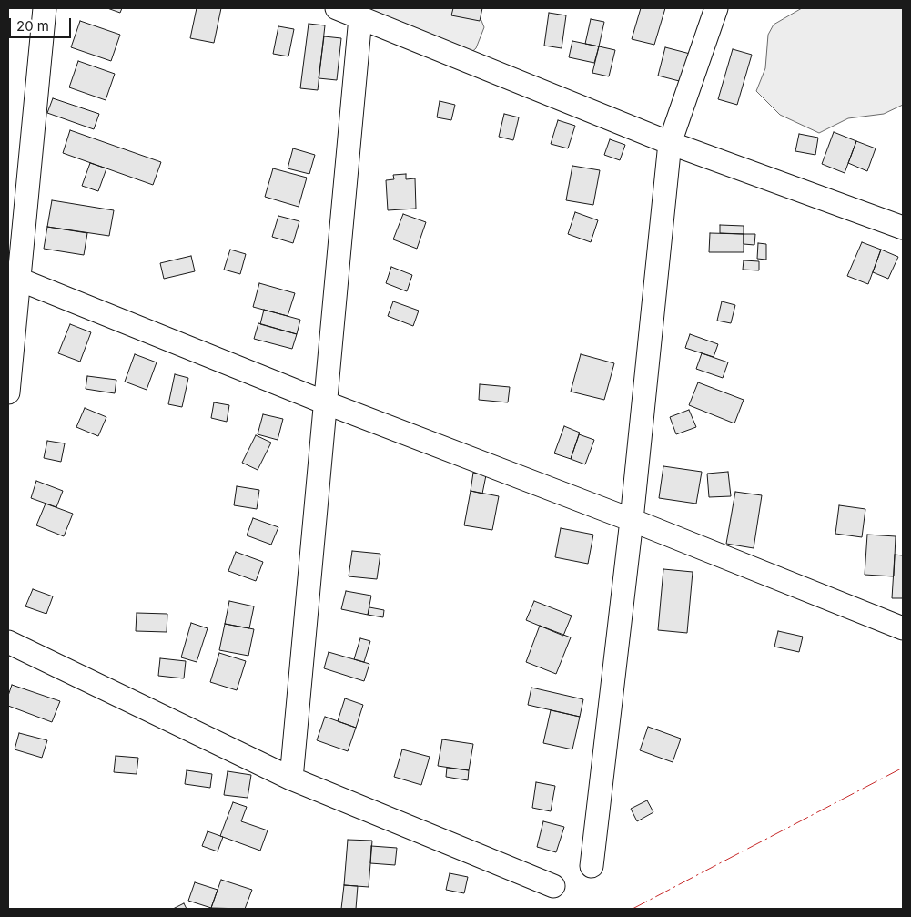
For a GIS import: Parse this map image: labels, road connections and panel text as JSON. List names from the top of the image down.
{
  "scale_bar": "20 m"
}
